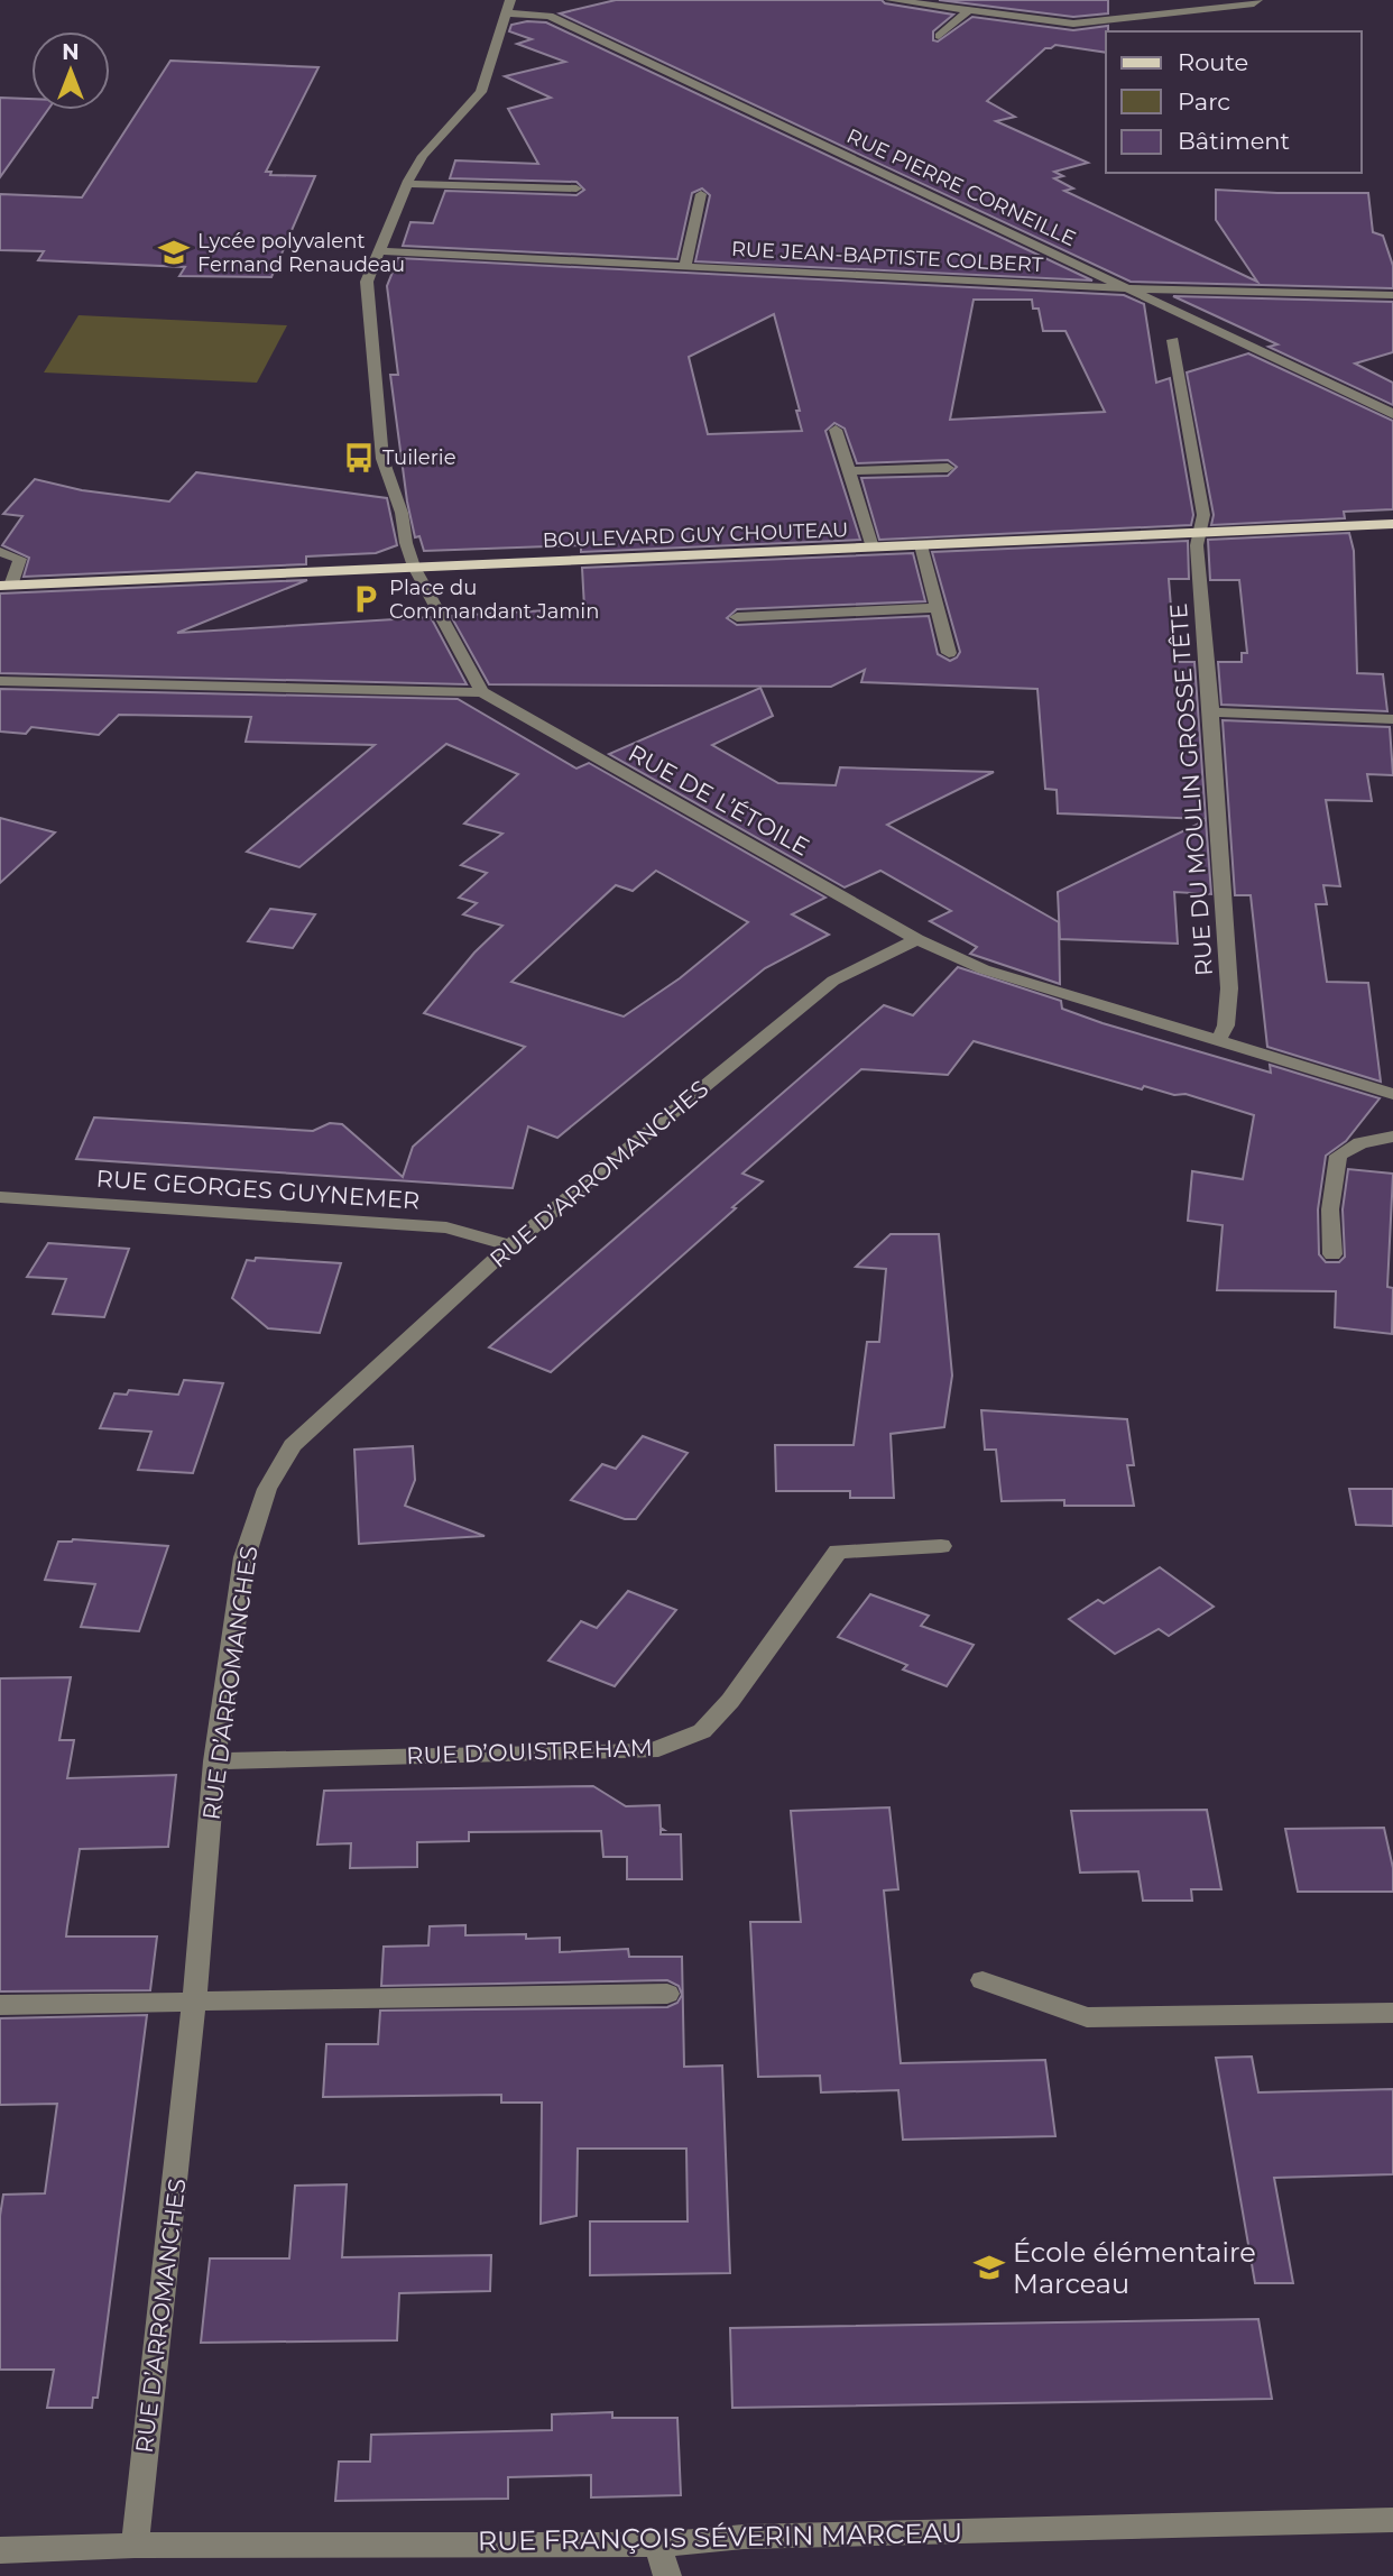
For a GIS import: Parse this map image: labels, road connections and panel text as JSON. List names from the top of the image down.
{
  "streets": {
    "main road": ["BOULEVARD GUY CHOUTEAU"],
    "street": [
      "RUE PIERRE CORNEILLE",
      "RUE JEAN-BAPTISTE COLBERT",
      "RUE DU MOULIN GROSSE TÊTE",
      "RUE DE L’ÉTOILE",
      "RUE D’ARROMANCHES",
      "RUE GEORGES GUYNEMER",
      "RUE D’OUISTREHAM",
      "RUE FRANÇOIS SÉVERIN MARCEAU"
    ]
  },
  "crossings": [
    ["RUE PIERRE CORNEILLE", "RUE JEAN-BAPTISTE COLBERT"],
    ["RUE PIERRE CORNEILLE", "RUE DU MOULIN GROSSE TÊTE"],
    ["BOULEVARD GUY CHOUTEAU", "RUE DU MOULIN GROSSE TÊTE"],
    ["RUE DU MOULIN GROSSE TÊTE", "RUE DE L’ÉTOILE"],
    ["RUE DE L’ÉTOILE", "RUE D’ARROMANCHES"],
    ["RUE D’ARROMANCHES", "RUE GEORGES GUYNEMER"],
    ["RUE D’ARROMANCHES", "RUE D’OUISTREHAM"],
    ["RUE D’ARROMANCHES", "RUE FRANÇOIS SÉVERIN MARCEAU"]
  ],
  "places": {
    "school or university": ["Lycée polyvalent Fernand Renaudeau", "École élémentaire Marceau"],
    "bus stop": ["Tuilerie"],
    "parking": ["Place du Commandant Jamin"]
  },
  "legend": ["Route", "Parc", "Bâtiment"],
  "north": "top"
}
